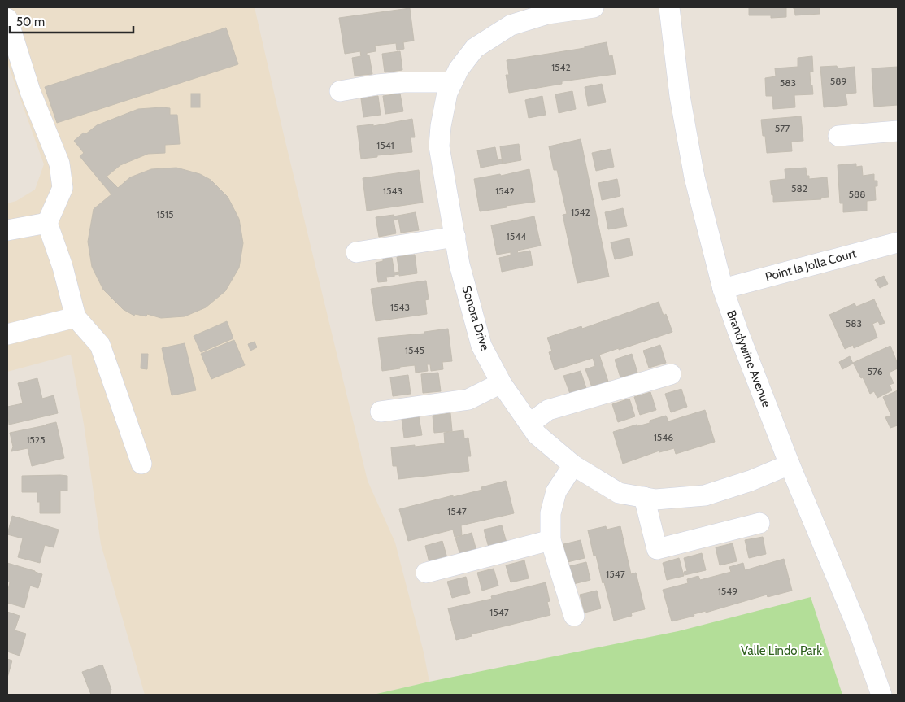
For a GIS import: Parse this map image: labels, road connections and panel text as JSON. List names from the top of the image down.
{
  "streets": {
    "street": ["Point la Jolla Court", "Sonora Drive", "Brandywine Avenue"]
  },
  "crossings": [
    ["Point la Jolla Court", "Brandywine Avenue"],
    ["Sonora Drive", "Brandywine Avenue"]
  ],
  "parks": ["Valle Lindo Park"],
  "house_numbers": [
    "1542",
    "589",
    "583",
    "577",
    "1541",
    "582",
    "1543",
    "1542",
    "588",
    "1542",
    "1515",
    "1544",
    "1543",
    "583",
    "1545",
    "576",
    "1546",
    "1525",
    "1547",
    "1547",
    "1549",
    "1547"
  ],
  "scale_bar": "50 m"
}
